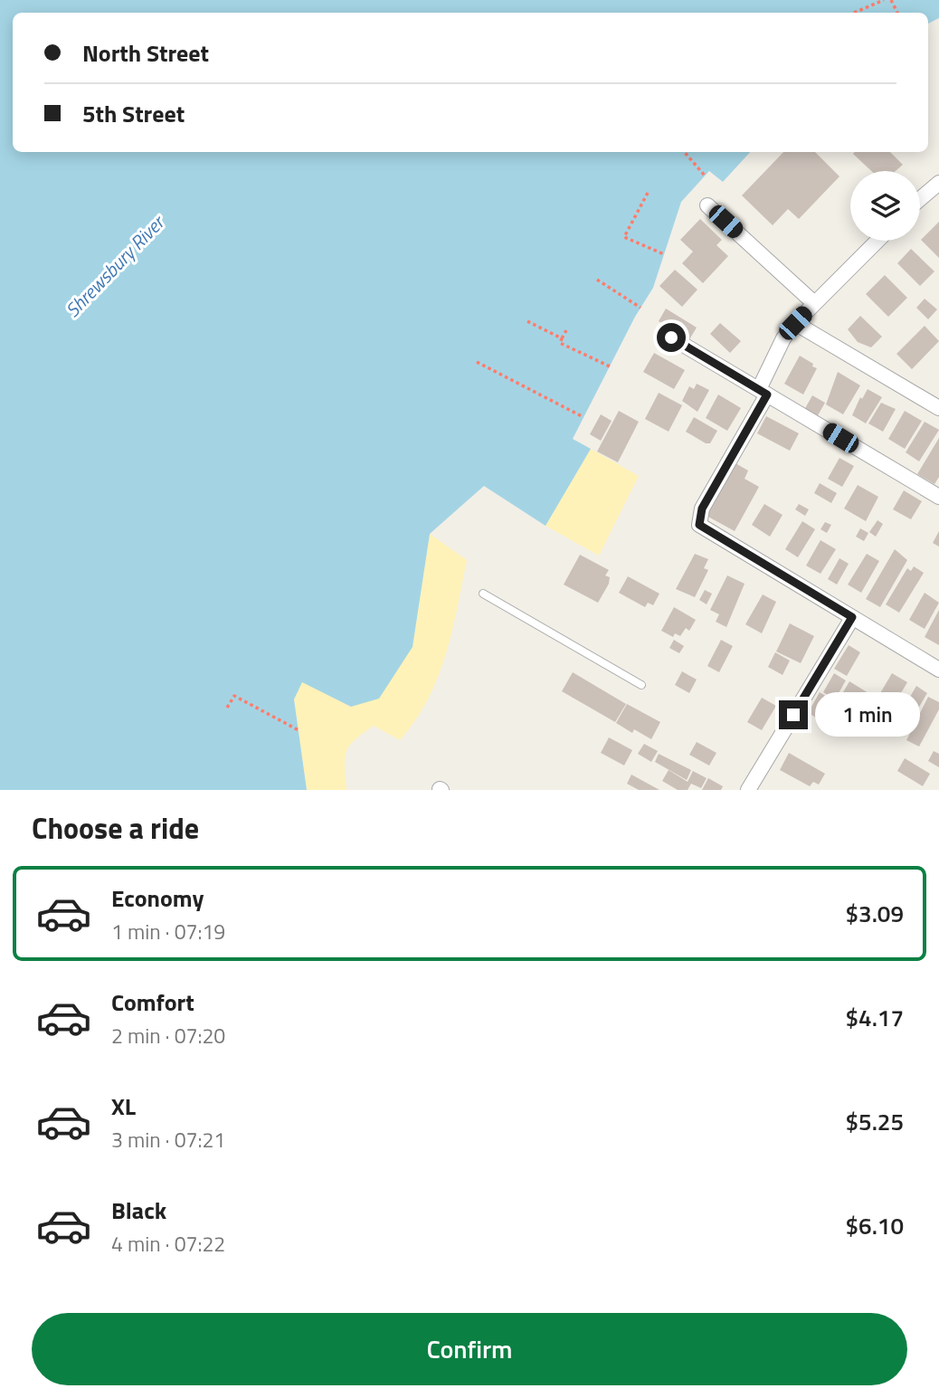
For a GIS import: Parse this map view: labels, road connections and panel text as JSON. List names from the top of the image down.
{
  "water": ["Shrewsbury River"],
  "page": {
    "banner": ["North Street", "5th Street"],
    "bubble": "1 min",
    "heading": "Choose a ride",
    "list": [
      {
        "name": "Economy",
        "note": "1 min · 07:19",
        "value": "$3.09"
      },
      {
        "name": "Comfort",
        "note": "2 min · 07:20",
        "value": "$4.17"
      },
      {
        "name": "XL",
        "note": "3 min · 07:21",
        "value": "$5.25"
      },
      {
        "name": "Black",
        "note": "4 min · 07:22",
        "value": "$6.10"
      }
    ],
    "buttons": "Confirm"
  }
}
